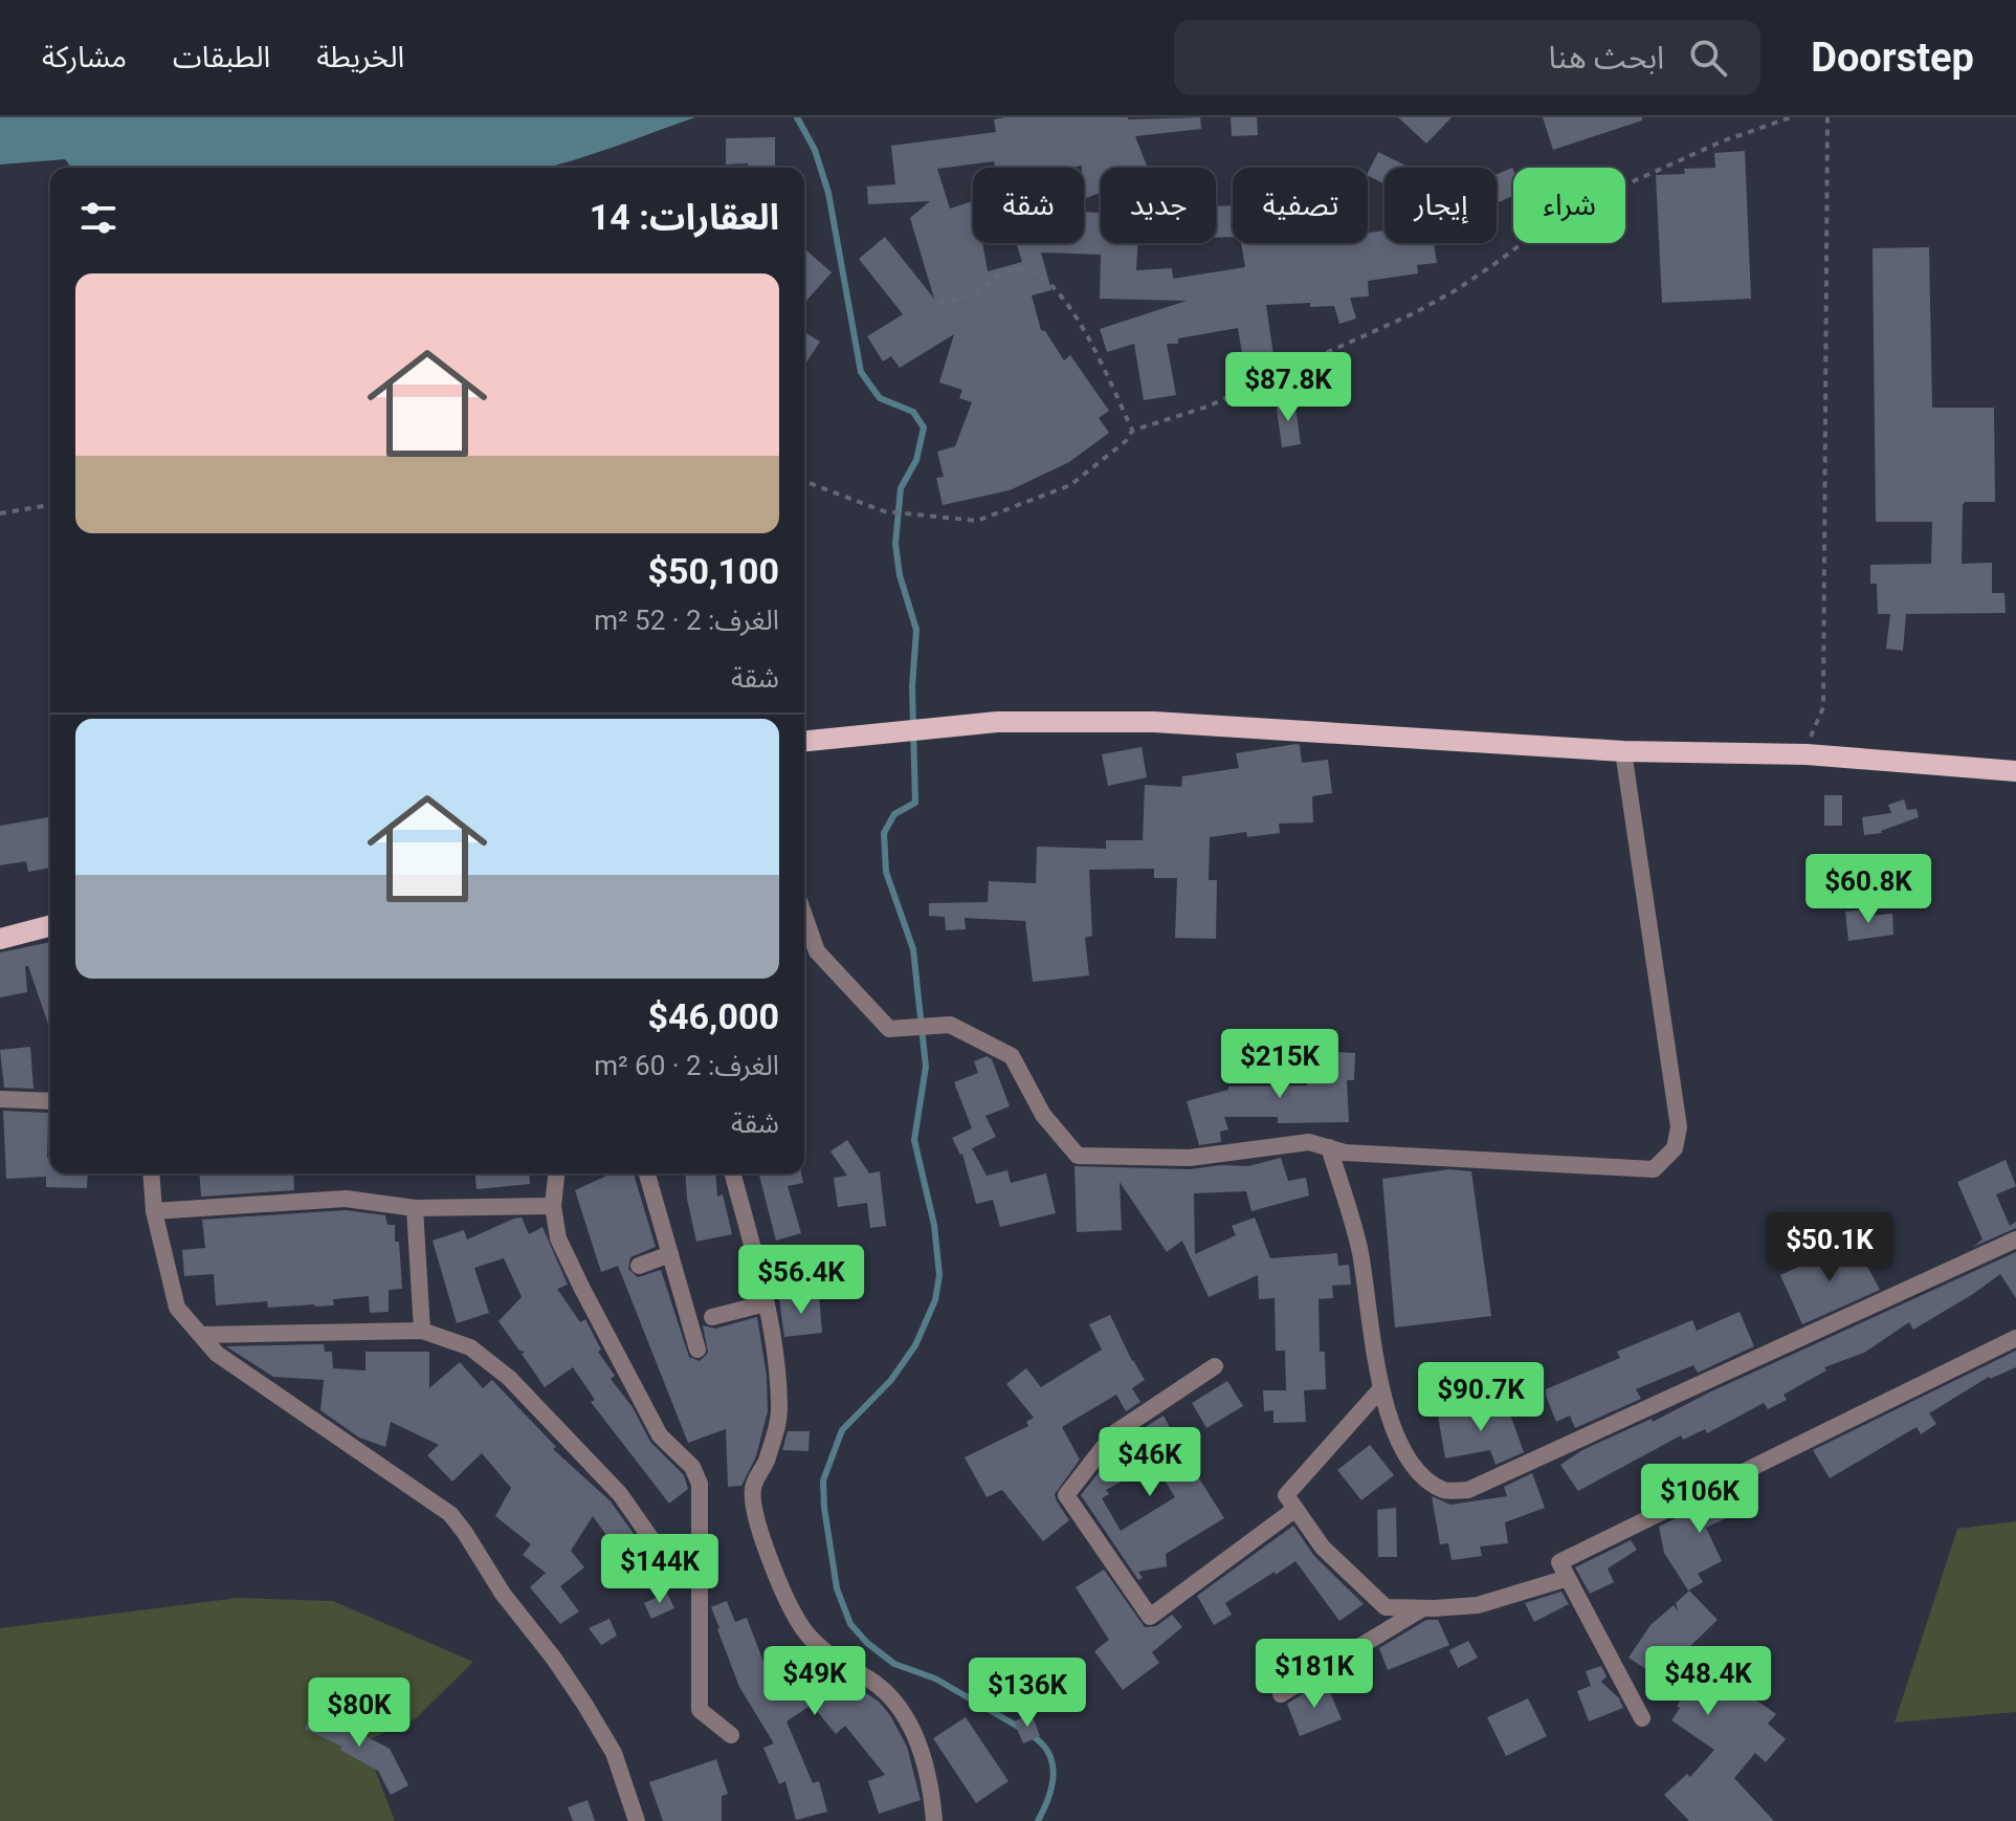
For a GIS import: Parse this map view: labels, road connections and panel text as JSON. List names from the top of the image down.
{
  "page": {
    "header": "Doorstep",
    "search": "ابحث هنا",
    "nav": ["الخريطة", "الطبقات", "مشاركة"],
    "chip": [
      "شراء",
      "إيجار",
      "تصفية",
      "جديد",
      "شقة"
    ],
    "heading": "العقارات: 14",
    "list": [
      {
        "name": "$50,100",
        "note": "الغرف: 2 · 52 m² · شقة"
      },
      {
        "name": "$46,000",
        "note": "الغرف: 2 · 60 m² · شقة"
      }
    ],
    "price": [
      "$87.8K",
      "$60.8K",
      "$215K",
      "$50.1K",
      "$56.4K",
      "$90.7K",
      "$46K",
      "$106K",
      "$144K",
      "$181K",
      "$49K",
      "$48.4K",
      "$136K",
      "$80K"
    ]
  }
}
